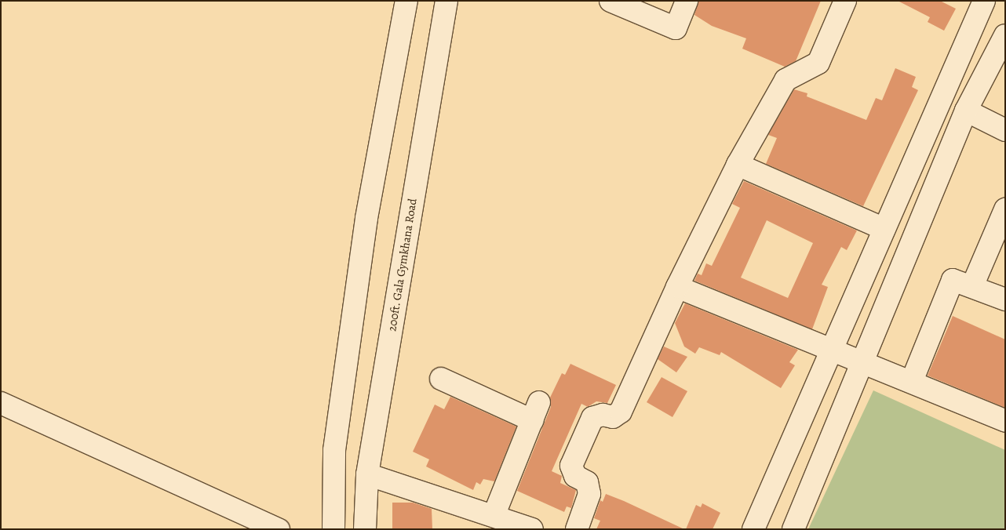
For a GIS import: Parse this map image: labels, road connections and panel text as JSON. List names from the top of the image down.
{
  "streets": {
    "street": ["200ft. Gala Gymkhana Road"]
  }
}
